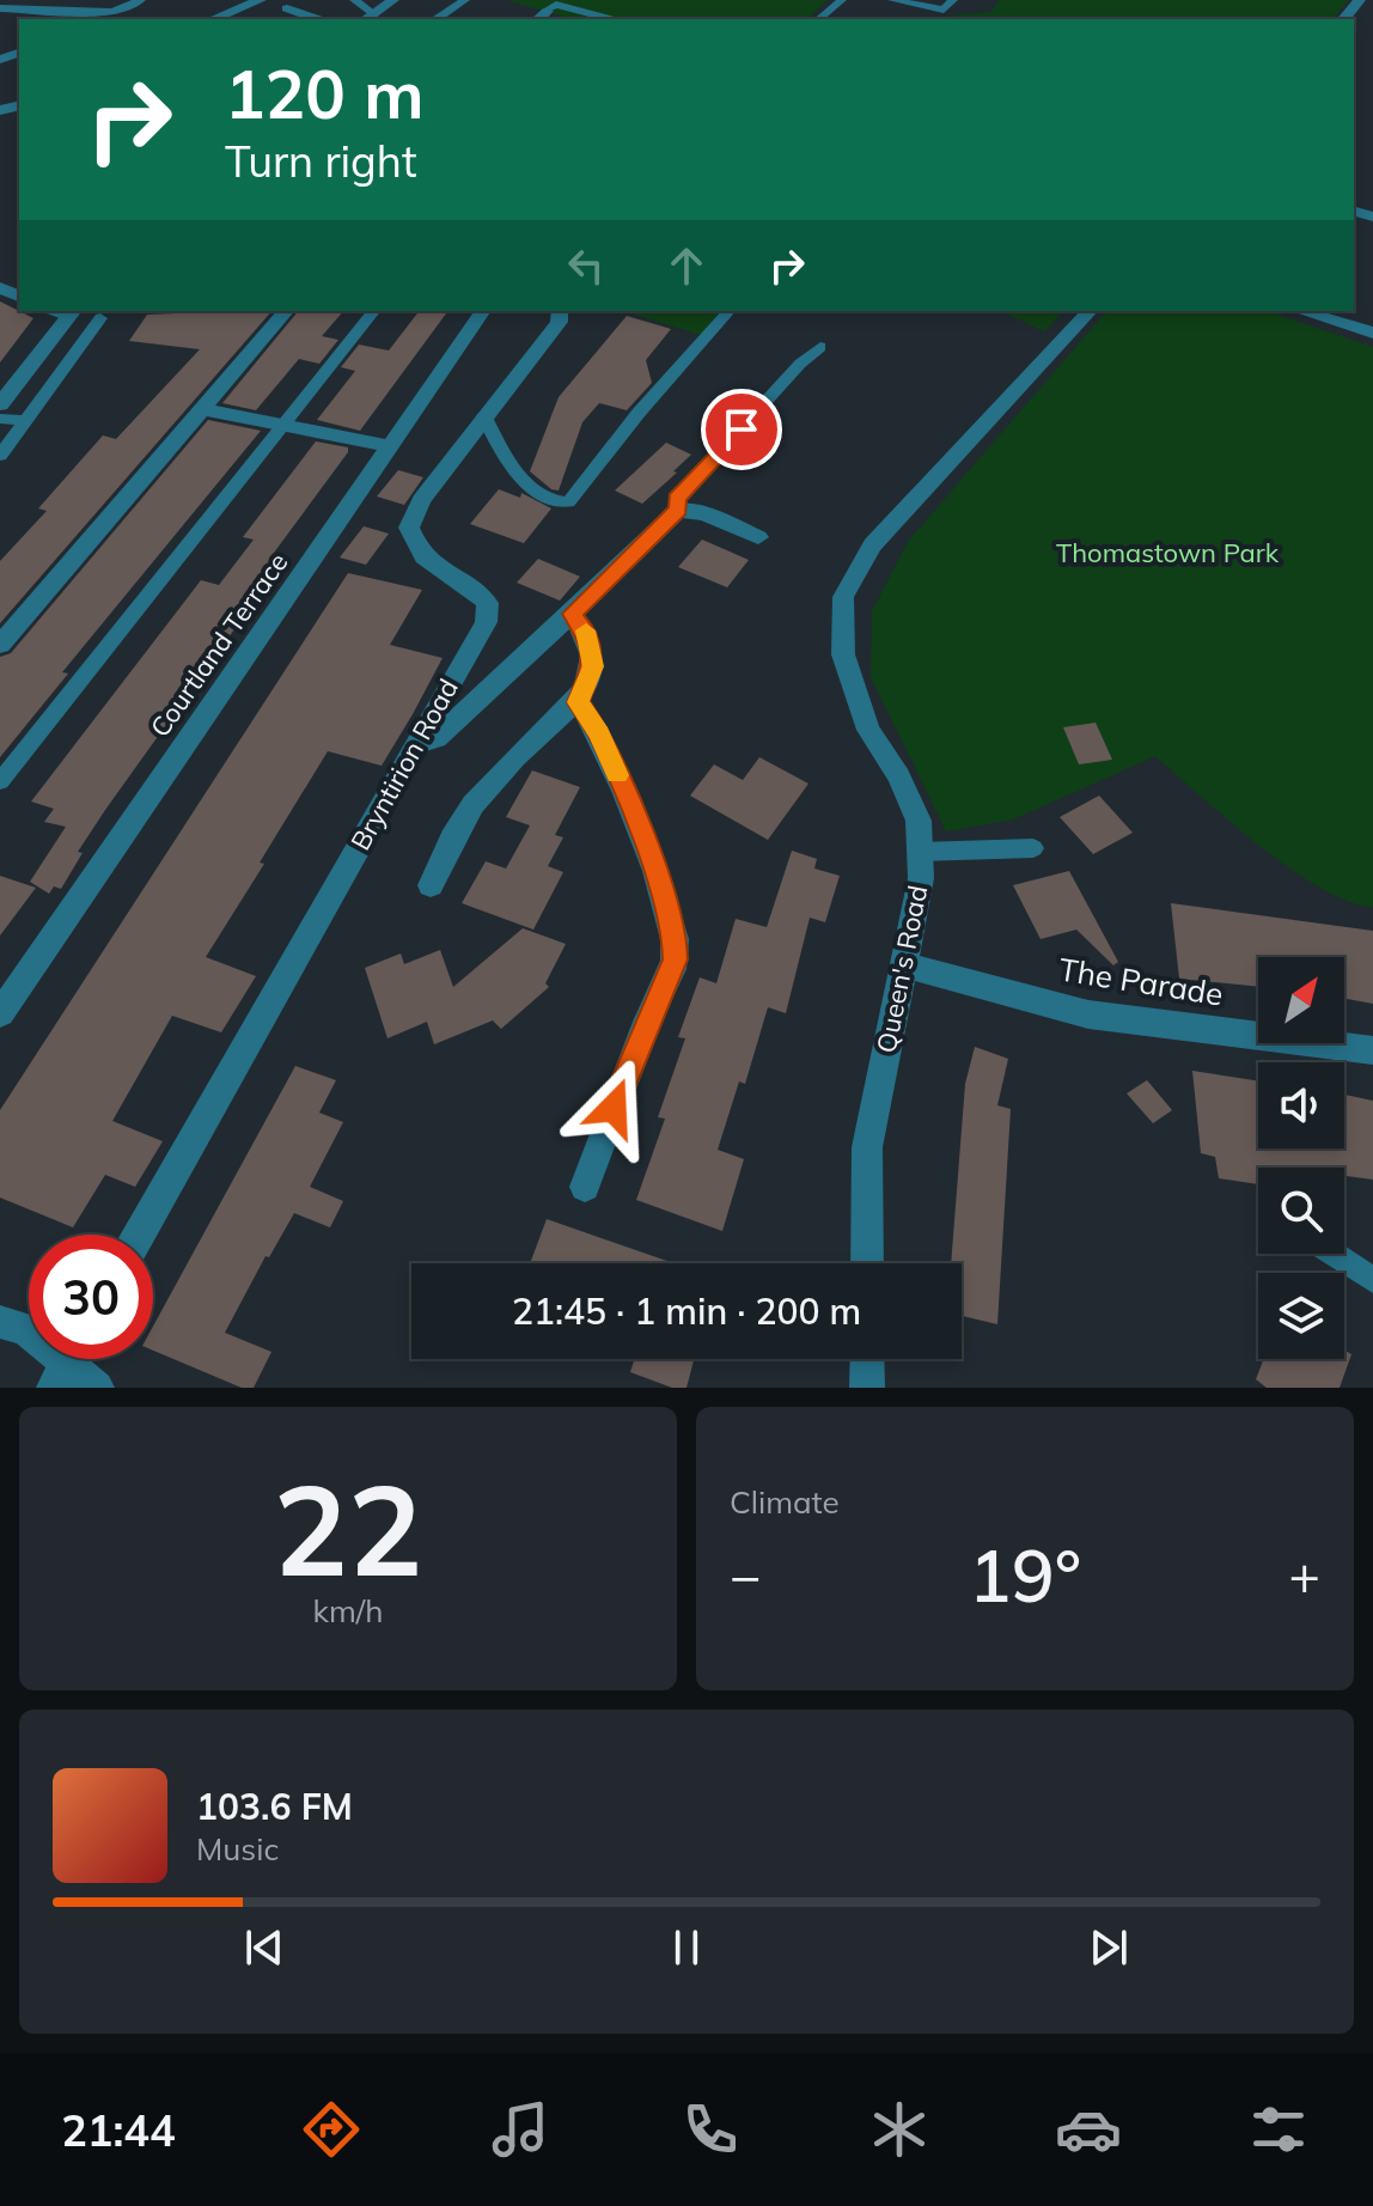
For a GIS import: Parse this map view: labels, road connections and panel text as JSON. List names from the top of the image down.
{
  "streets": {
    "street": [
      "Courtland Terrace",
      "Bryntirion Road",
      "Queen's Road",
      "The Parade"
    ]
  },
  "crossings": [
    ["Queen's Road", "The Parade"]
  ],
  "parks": ["Thomastown Park"],
  "north": "top right",
  "page": {
    "turn": ["120 m", "Turn right"],
    "limit": "30",
    "trip": "21:45 · 1 min · 200 m",
    "tile": [
      ["22", "km/h"],
      "Climate"
    ],
    "heat": ["−", "19°", "+"],
    "song": ["103.6 FM", "Music"],
    "tabs": "21:44"
  }
}
